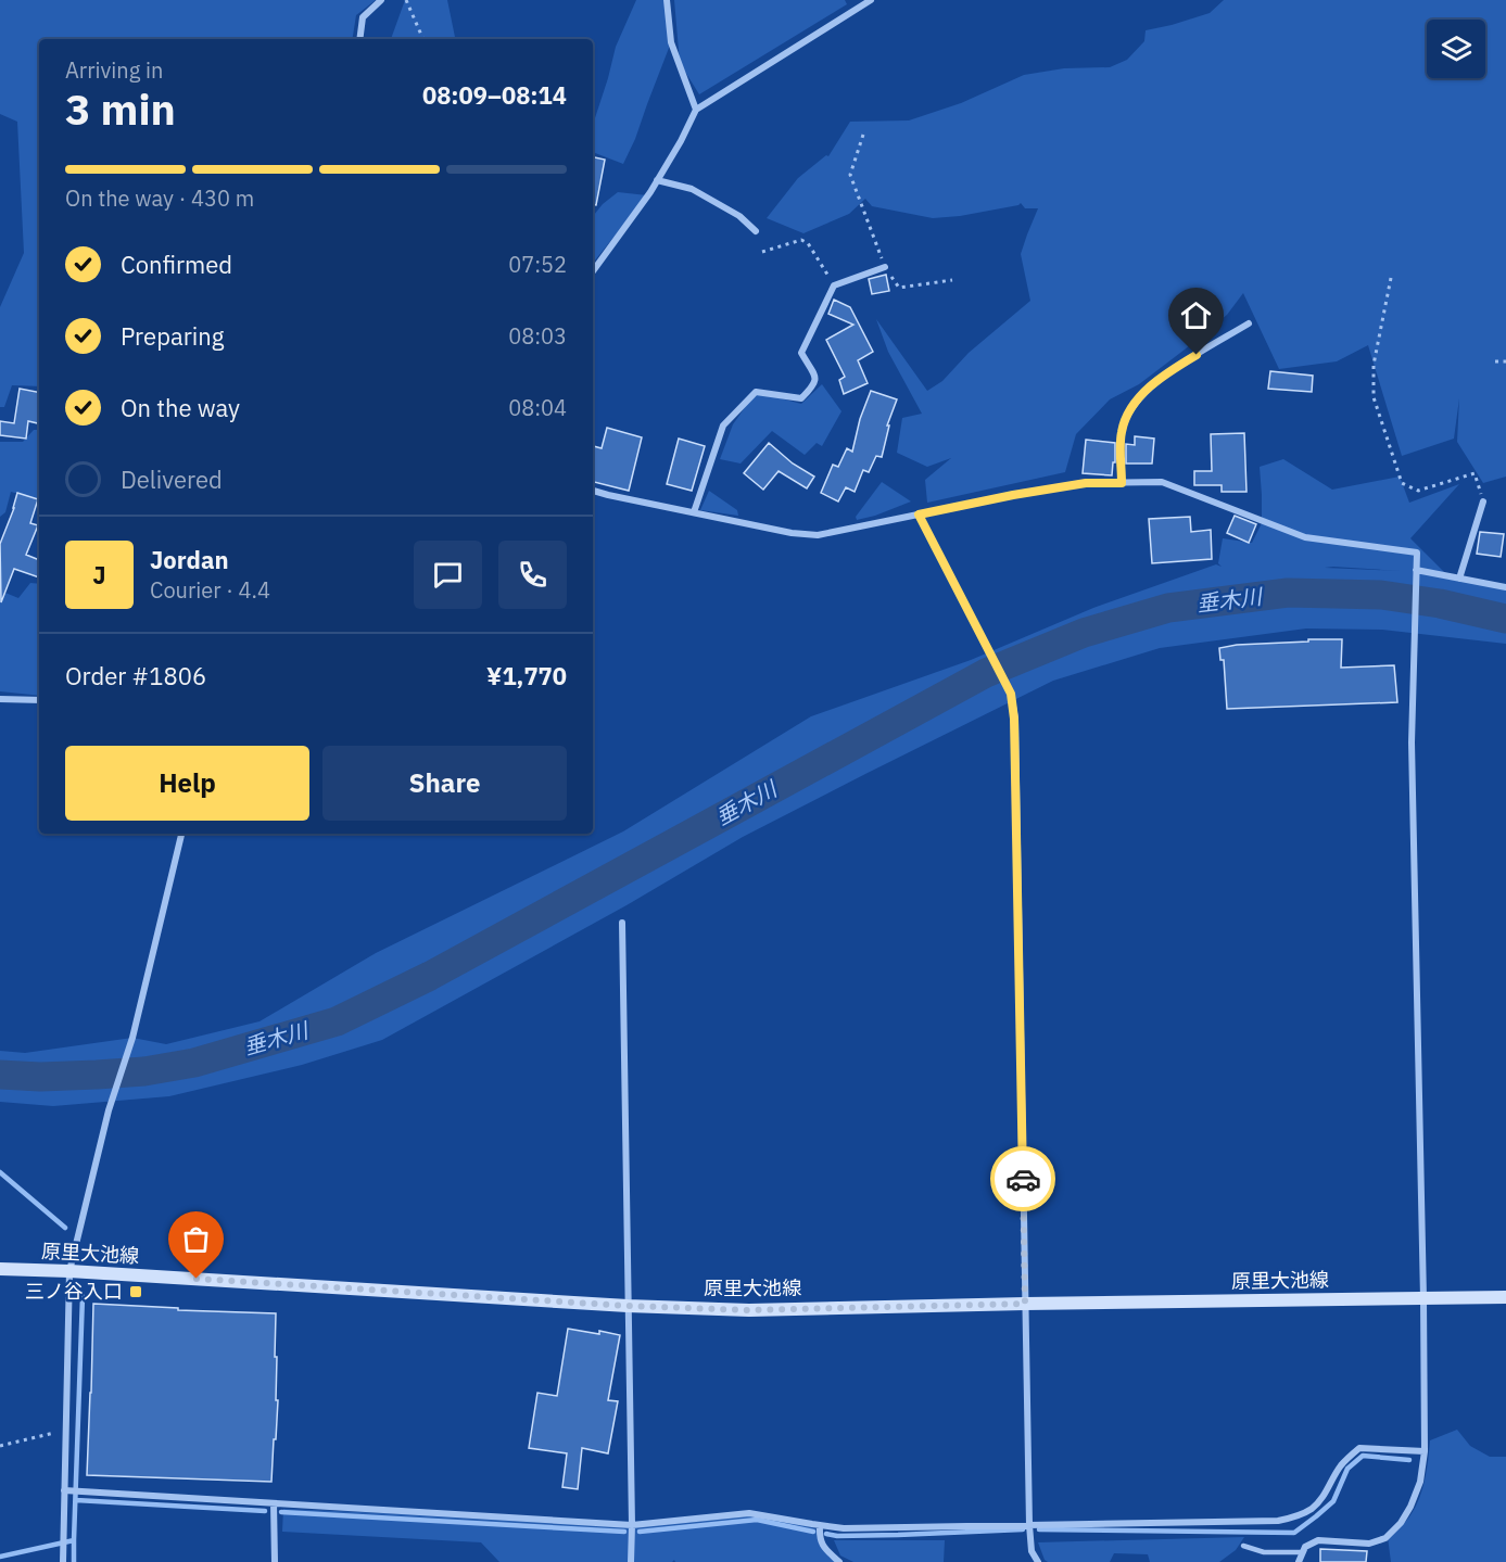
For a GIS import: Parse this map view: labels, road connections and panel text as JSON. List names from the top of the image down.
{
  "streets": {
    "main road": ["原里大池線"]
  },
  "water": ["垂木川"],
  "places": {
    "transit": ["三ノ谷入口"]
  },
  "page": {
    "heading": ["3 min", "Arriving in", "08:09–08:14"],
    "panel": [
      "Jordan",
      "Courier · 4.4",
      "Order #1806",
      "¥1,770"
    ],
    "bar": "On the way · 430 m",
    "list": [
      ["Confirmed", "07:52"],
      ["Preparing", "08:03"],
      ["On the way", "08:04"],
      "Delivered"
    ],
    "round": "J",
    "buttons": ["Help", "Share"]
  }
}
